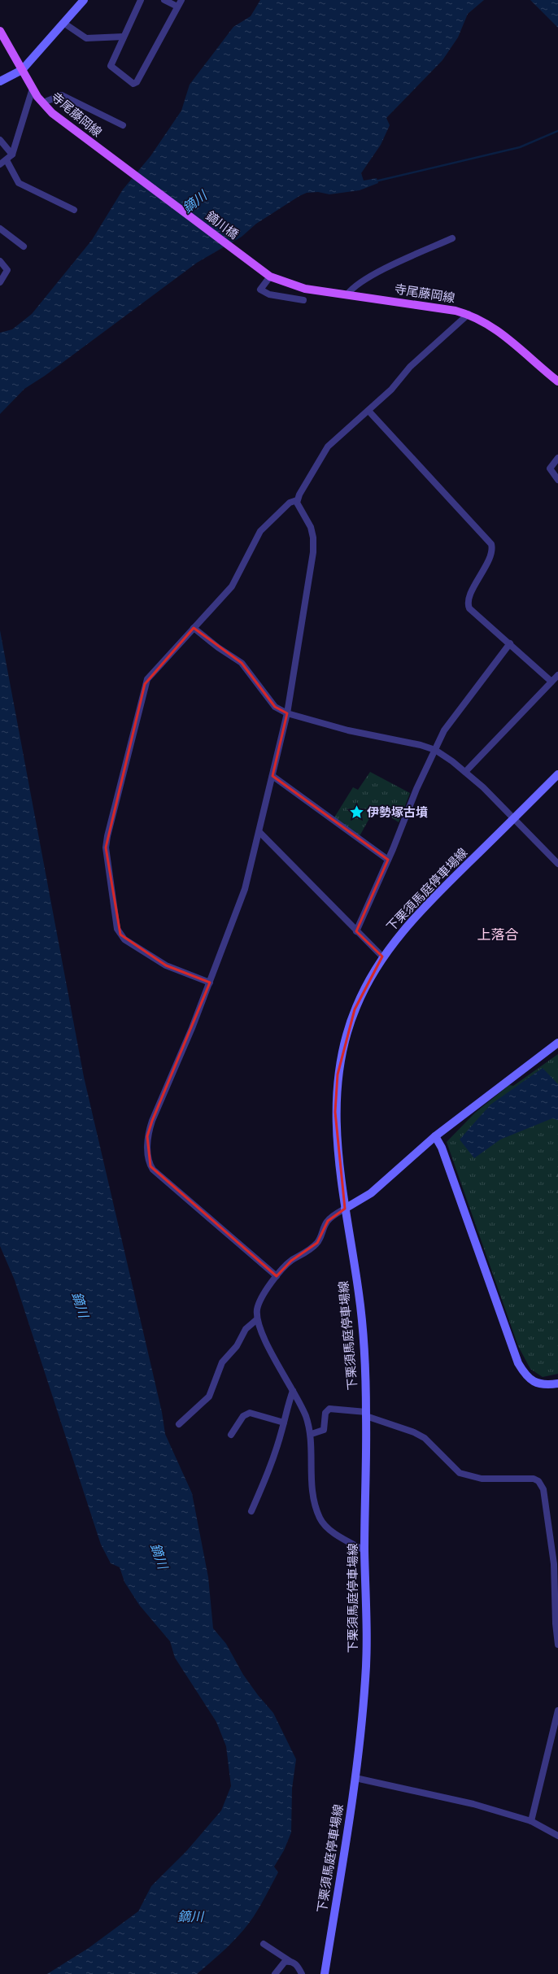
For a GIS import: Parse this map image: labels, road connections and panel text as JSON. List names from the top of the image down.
{
  "streets": {
    "main road": ["寺尾藤岡線", "鏑川橋", "下栗須馬庭停車場線"]
  },
  "crossings": [
    ["寺尾藤岡線", "鏑川橋"]
  ],
  "districts": ["上落合"],
  "water": ["鏑川"],
  "places": {
    "place": ["伊勢塚古墳"]
  }
}
